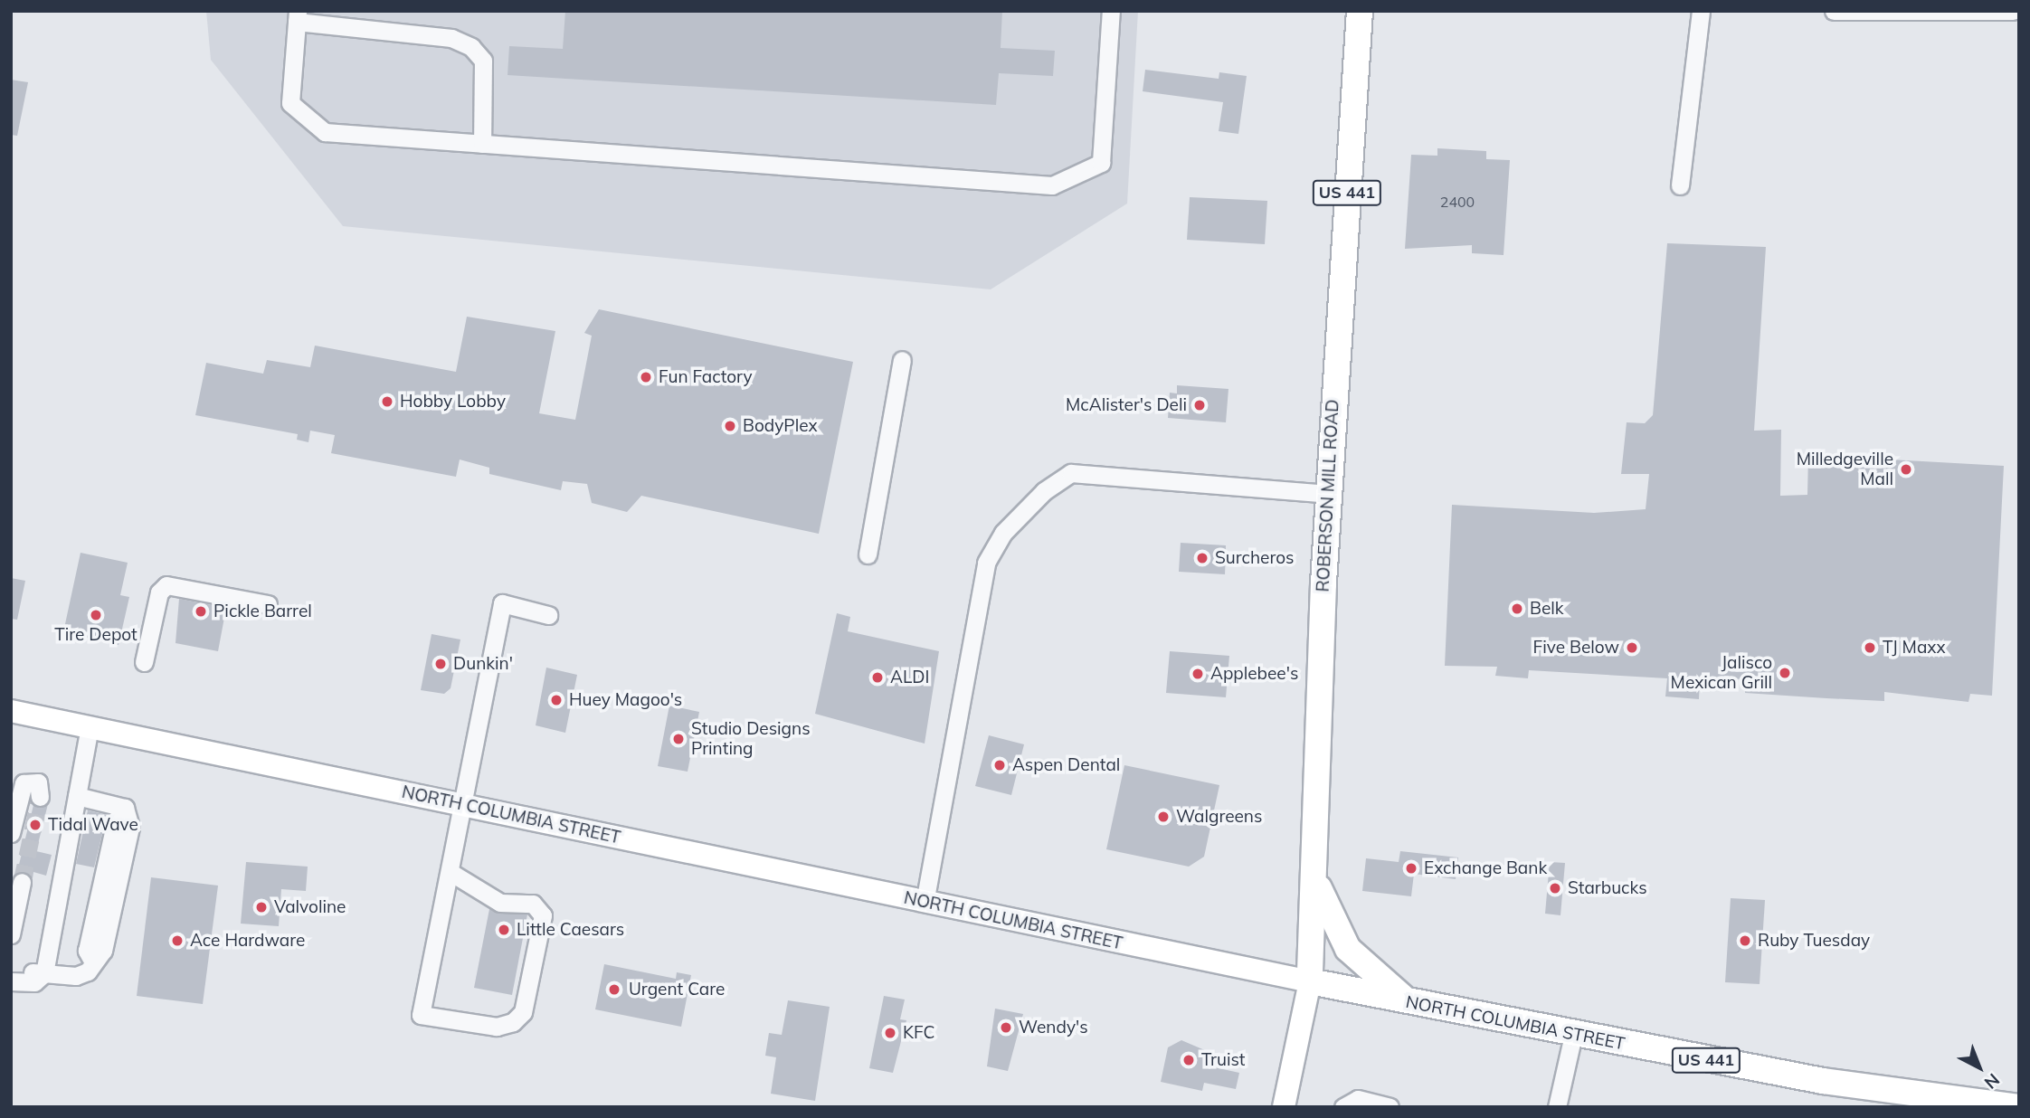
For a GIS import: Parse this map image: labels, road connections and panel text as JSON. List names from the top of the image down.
{
  "streets": {
    "highway": ["US 441", "ROBERSON MILL ROAD", "NORTH COLUMBIA STREET"]
  },
  "crossings": [
    ["US 441", "ROBERSON MILL ROAD"],
    ["US 441", "NORTH COLUMBIA STREET"],
    ["ROBERSON MILL ROAD", "NORTH COLUMBIA STREET"]
  ],
  "places": [
    "Fun Factory",
    "Hobby Lobby",
    "McAlister's Deli",
    "BodyPlex",
    "Milledgeville Mall",
    "Surcheros",
    "Belk",
    "Pickle Barrel",
    "Tire Depot",
    "Five Below",
    "TJ Maxx",
    "Dunkin'",
    "Jalisco Mexican Grill",
    "Applebee's",
    "ALDI",
    "Huey Magoo's",
    "Studio Designs Printing",
    "Aspen Dental",
    "Walgreens",
    "Tidal Wave",
    "Exchange Bank",
    "Starbucks",
    "Valvoline",
    "Little Caesars",
    "Ace Hardware",
    "Ruby Tuesday",
    "Urgent Care",
    "Wendy's",
    "KFC",
    "Truist"
  ],
  "house_numbers": ["2400"],
  "north": "bottom right"
}
